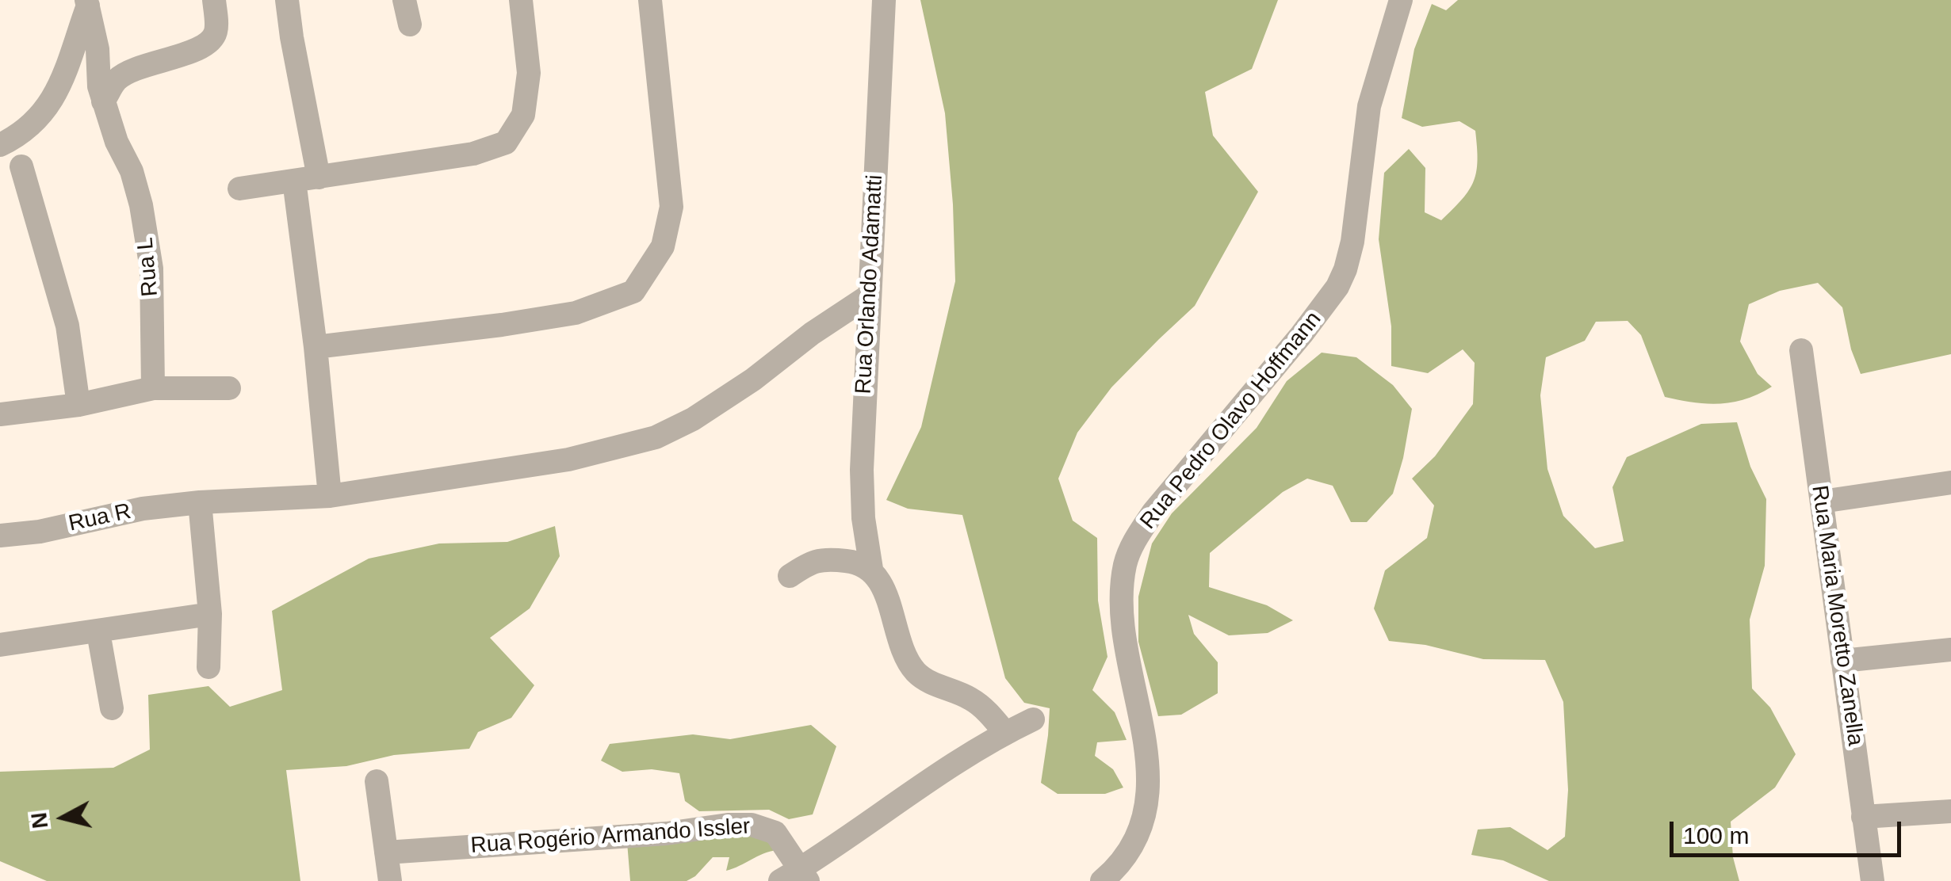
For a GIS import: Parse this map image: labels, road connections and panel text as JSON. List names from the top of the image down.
{
  "streets": {
    "street": [
      "Rua L",
      "Rua Orlando Adamatti",
      "Rua Pedro Olavo Hoffmann",
      "Rua R",
      "Rua Maria Moretto Zanella",
      "Rua Rogério Armando Issler"
    ]
  },
  "crossings": [
    ["Rua Orlando Adamatti", "Rua R"]
  ],
  "scale_bar": "100 m",
  "north": "left"
}
